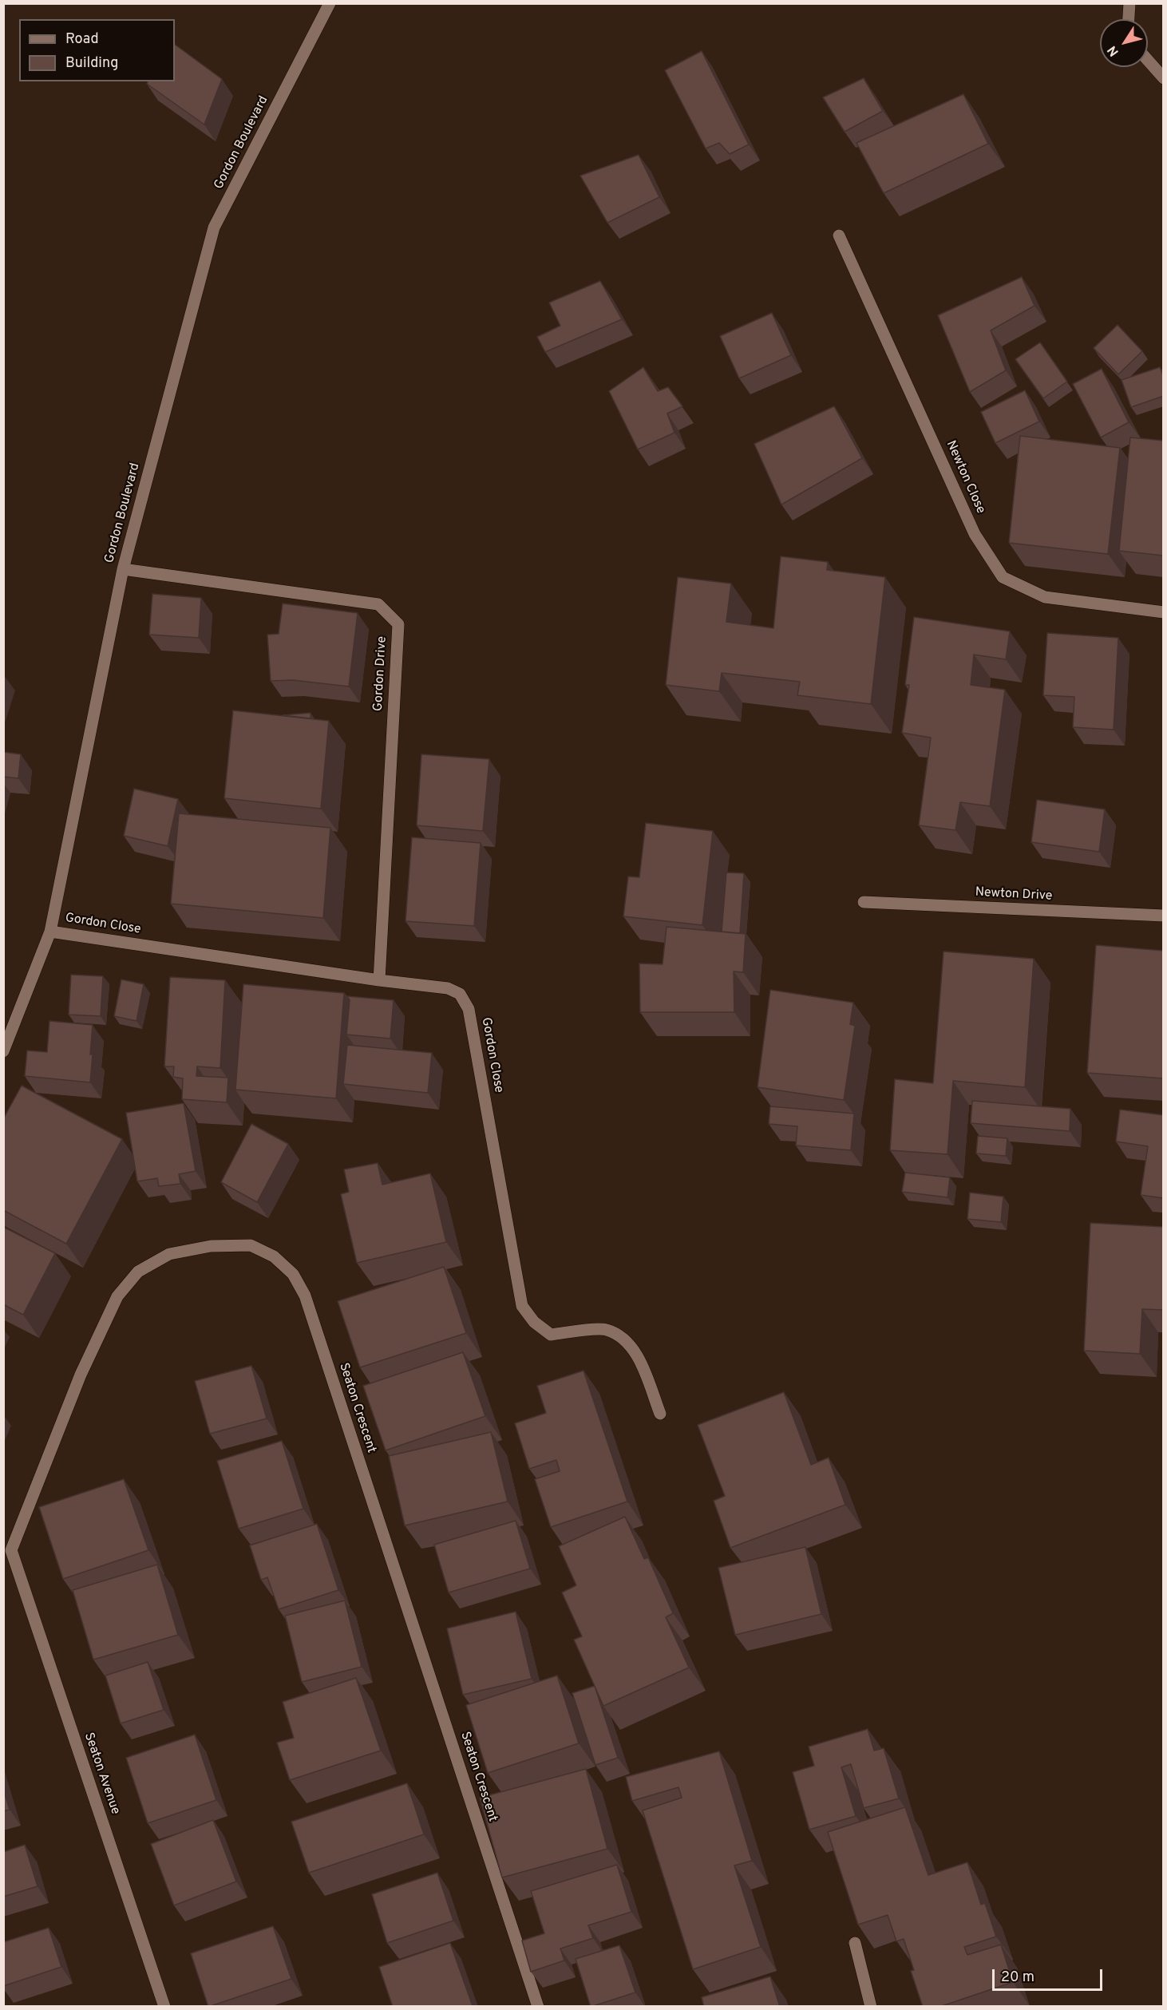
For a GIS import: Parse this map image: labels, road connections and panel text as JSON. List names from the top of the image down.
{
  "streets": {
    "street": [
      "Gordon Boulevard",
      "Newton Close",
      "Gordon Drive",
      "Newton Drive",
      "Gordon Close",
      "Seaton Crescent",
      "Seaton Avenue"
    ]
  },
  "crossings": [
    ["Gordon Boulevard", "Gordon Drive"],
    ["Gordon Boulevard", "Gordon Close"],
    ["Gordon Drive", "Gordon Close"],
    ["Seaton Crescent", "Seaton Avenue"]
  ],
  "legend": ["Road", "Building"],
  "scale_bar": "20 m",
  "north": "bottom left"
}
